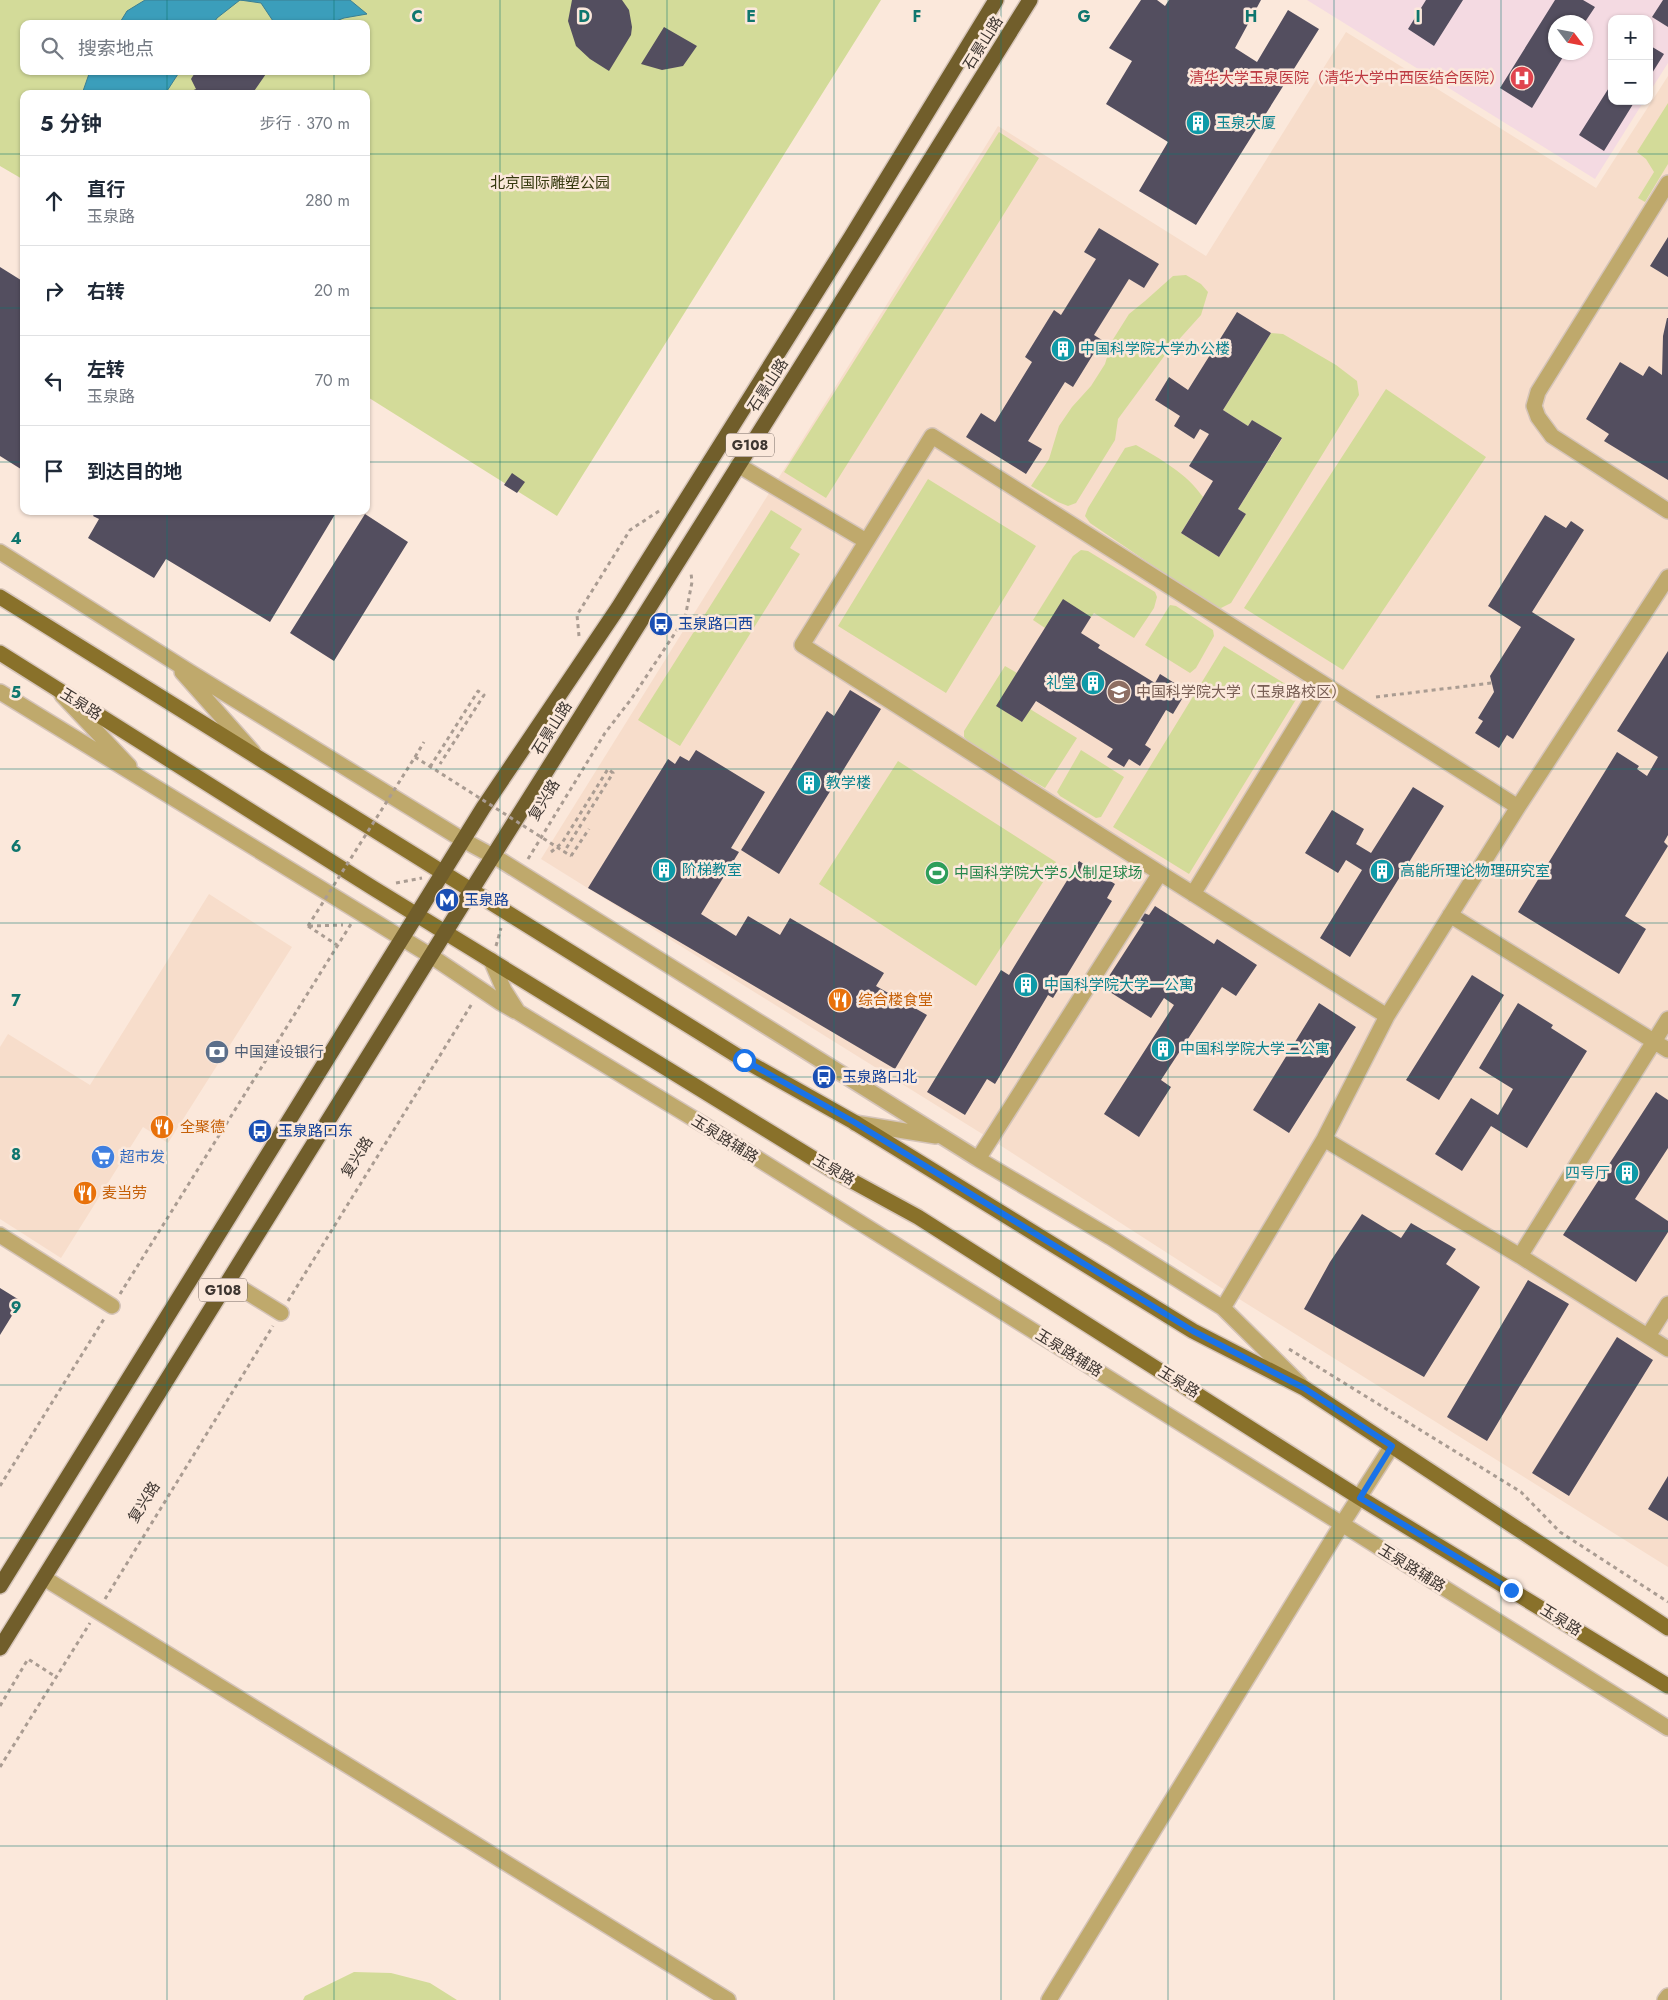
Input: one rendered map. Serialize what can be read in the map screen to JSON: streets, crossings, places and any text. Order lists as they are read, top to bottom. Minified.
{"streets":{"highway":["石景山路","G108"],"main road":["玉泉路"],"street":["玉泉路辅路"],"path":["复兴路"]},"crossings":[["石景山路","G108"],["石景山路","复兴路"],["G108","玉泉路"],["玉泉路","玉泉路辅路"]],"parks":["北京国际雕塑公园"],"places":{"hospital":["清华大学玉泉医院（清华大学中西医结合医院）"],"building":["玉泉大厦","中国科学院大学办公楼","礼堂","教学楼","阶梯教室","高能所理论物理研究室","中国科学院大学一公寓","中国科学院大学二公寓","四号厅"],"bus stop":["玉泉路口西","玉泉路口北","玉泉路口东"],"school or university":["中国科学院大学（玉泉路校区）"],"sports":["中国科学院大学5人制足球场"],"metro station":["玉泉路"],"restaurant":["综合楼食堂","全聚德","麦当劳"],"bank":["中国建设银行"],"supermarket":["超市发"]},"north":"bottom right","page":{"map_buttons":["+","−"],"search":"搜索地点","heading":["5 分钟","步行 · 370 m"],"list":[["直行","玉泉路","280 m"],["右转","20 m"],["左转","玉泉路","70 m"],"到达目的地"]},"grid":{"columns":["C","D","E","F","G","H","I"],"rows":["4","5","6","7","8","9"]}}
